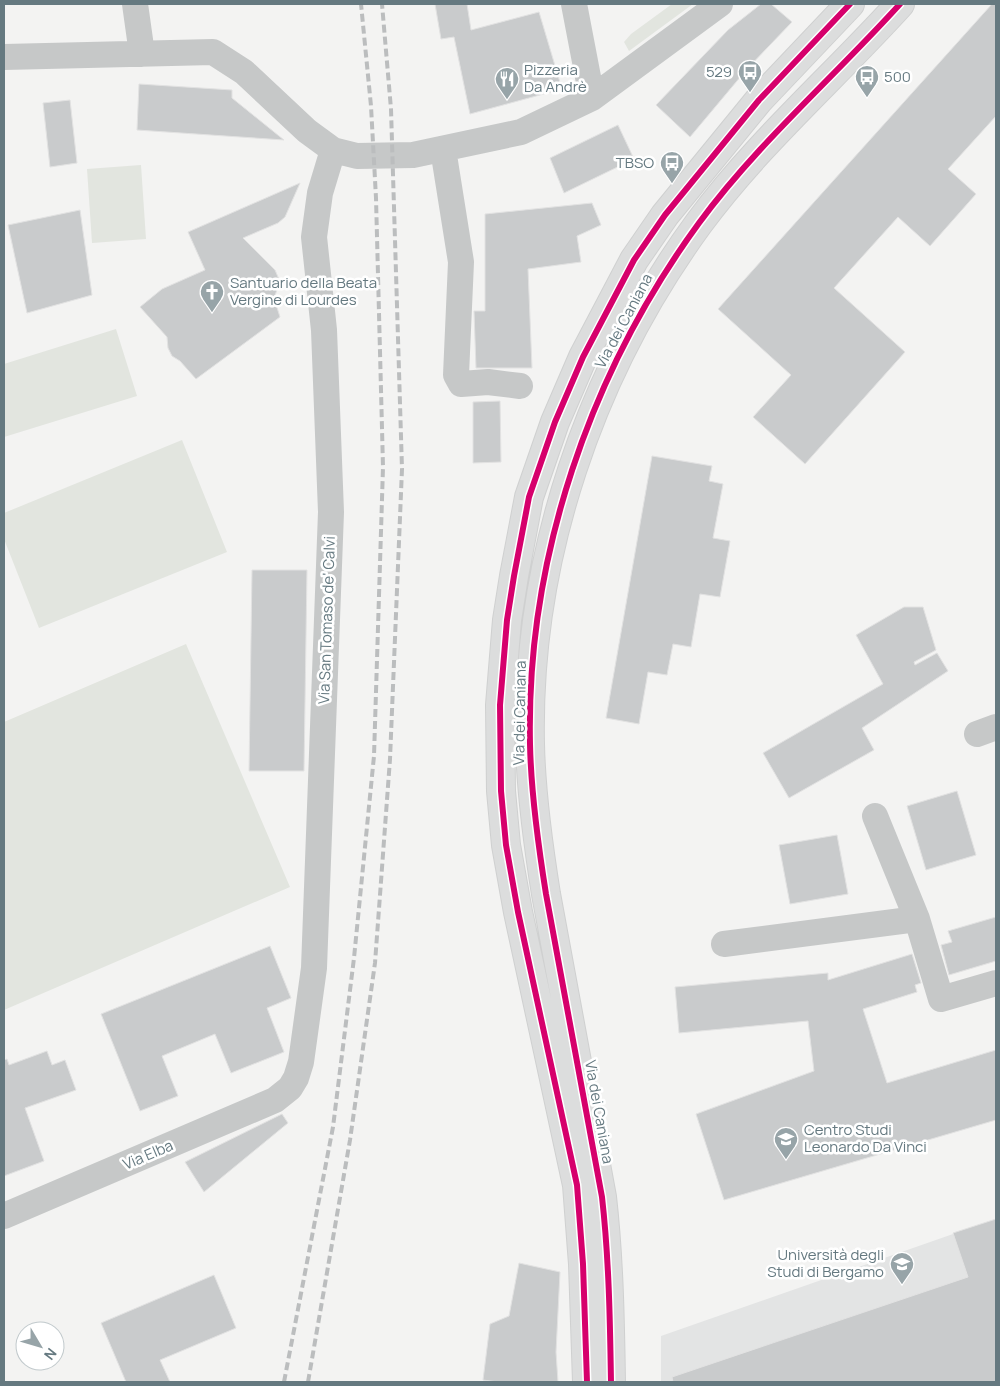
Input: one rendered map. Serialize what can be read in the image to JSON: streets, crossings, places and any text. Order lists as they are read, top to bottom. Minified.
{"streets":{"main road":["Via dei Caniana"],"street":["Via San Tomaso de' Calvi","Via Elba"]},"crossings":[["Via San Tomaso de' Calvi","Via Elba"]],"places":{"bus stop":["529","500","TBSO"],"restaurant":["Pizzeria Da Andrè"],"church":["Santuario della Beata Vergine di Lourdes"],"school or university":["Centro Studi Leonardo Da Vinci","Università degli Studi di Bergamo"]},"north":"bottom right"}
